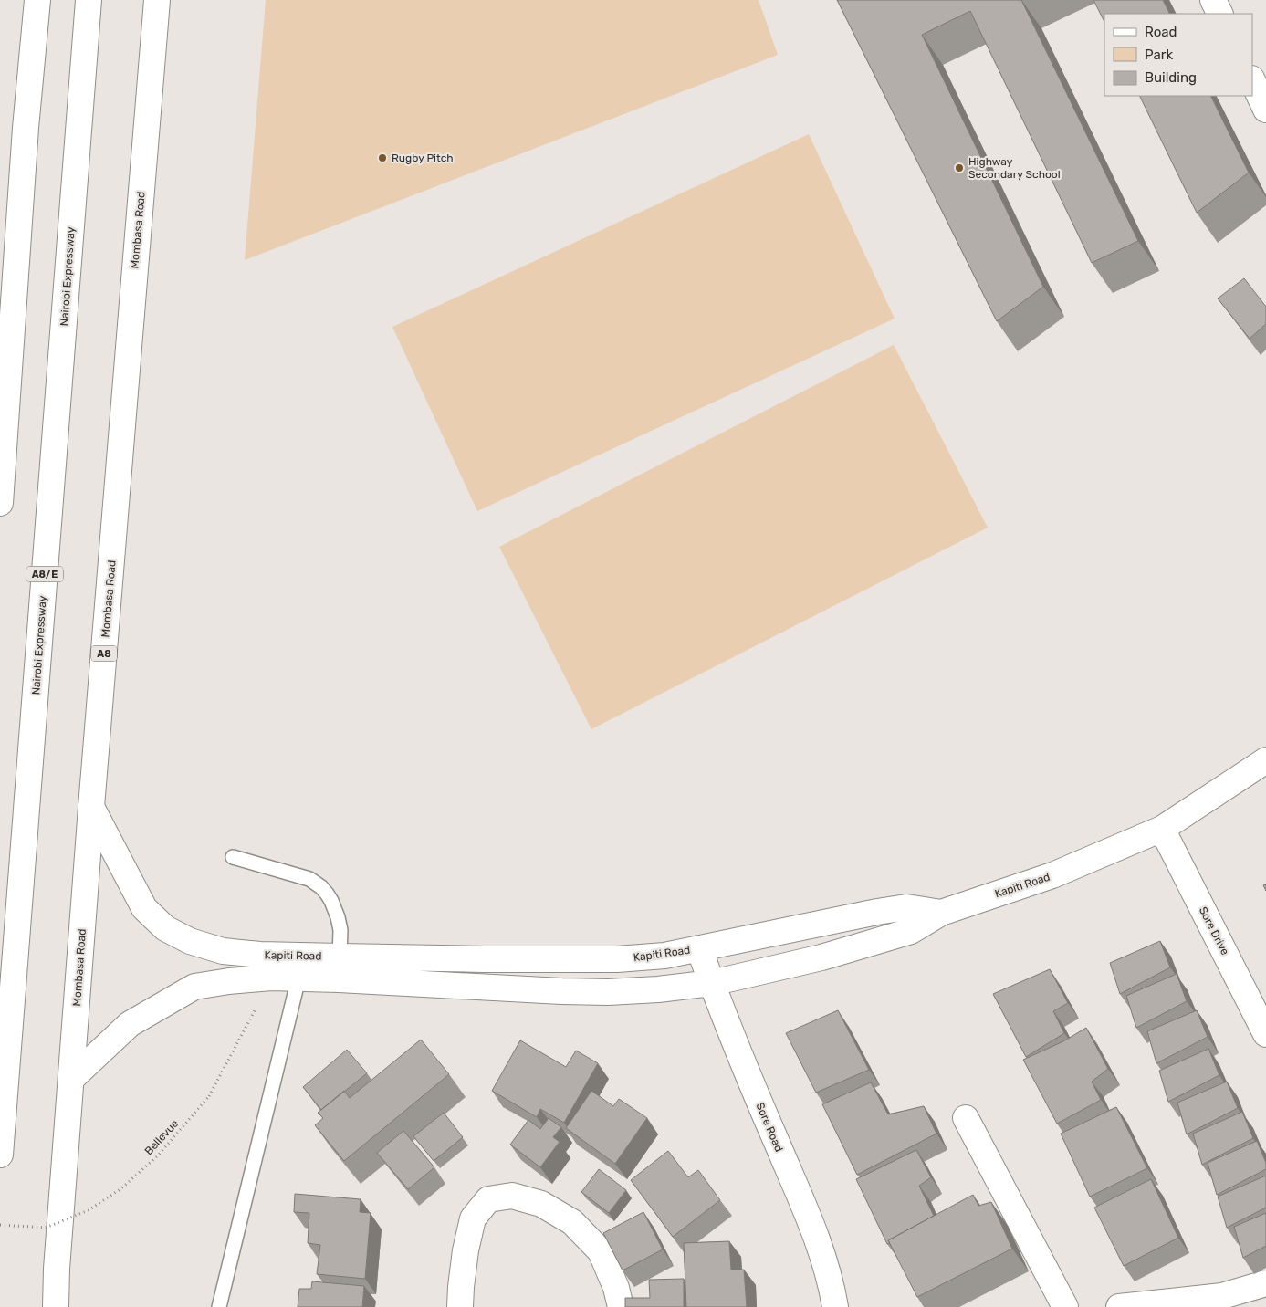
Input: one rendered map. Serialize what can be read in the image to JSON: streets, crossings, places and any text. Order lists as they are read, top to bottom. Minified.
{"streets":{"main road":["Mombasa Road","Nairobi Expressway","A8/E","A8","Kapiti Road","Sore Drive","Sore Road"],"path":["Bellevue"]},"crossings":[["Mombasa Road","Kapiti Road"],["Kapiti Road","Sore Drive"],["Kapiti Road","Sore Road"]],"places":["Rugby Pitch","Highway Secondary School"],"legend":["Road","Park","Building"]}
